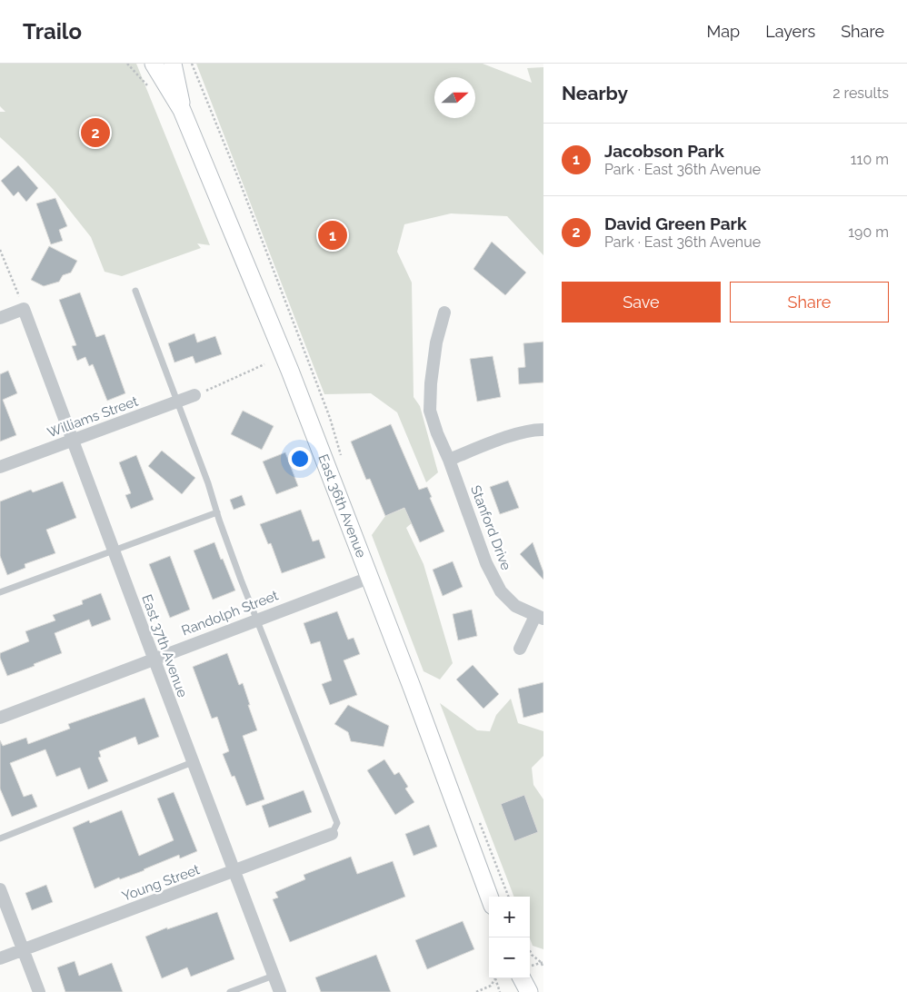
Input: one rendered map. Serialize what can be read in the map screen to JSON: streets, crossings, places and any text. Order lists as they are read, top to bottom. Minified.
{"streets":{"main road":["East 36th Avenue"],"street":["Williams Street","Stanford Drive","Randolph Street","East 37th Avenue","Young Street"]},"crossings":[["Williams Street","East 37th Avenue"],["East 36th Avenue","Randolph Street"],["Randolph Street","East 37th Avenue"],["East 37th Avenue","Young Street"]],"north":"right","page":{"header":"Trailo","nav":["Map","Layers","Share"],"heading":["Nearby","2 results"],"pins":["2","1"],"list":[{"mark":"1","name":"Jacobson Park","note":"Park · East 36th Avenue","value":"110 m"},{"mark":"2","name":"David Green Park","note":"Park · East 36th Avenue","value":"190 m"}],"buttons":["Save","Share"],"map_buttons":["+","−"]}}
